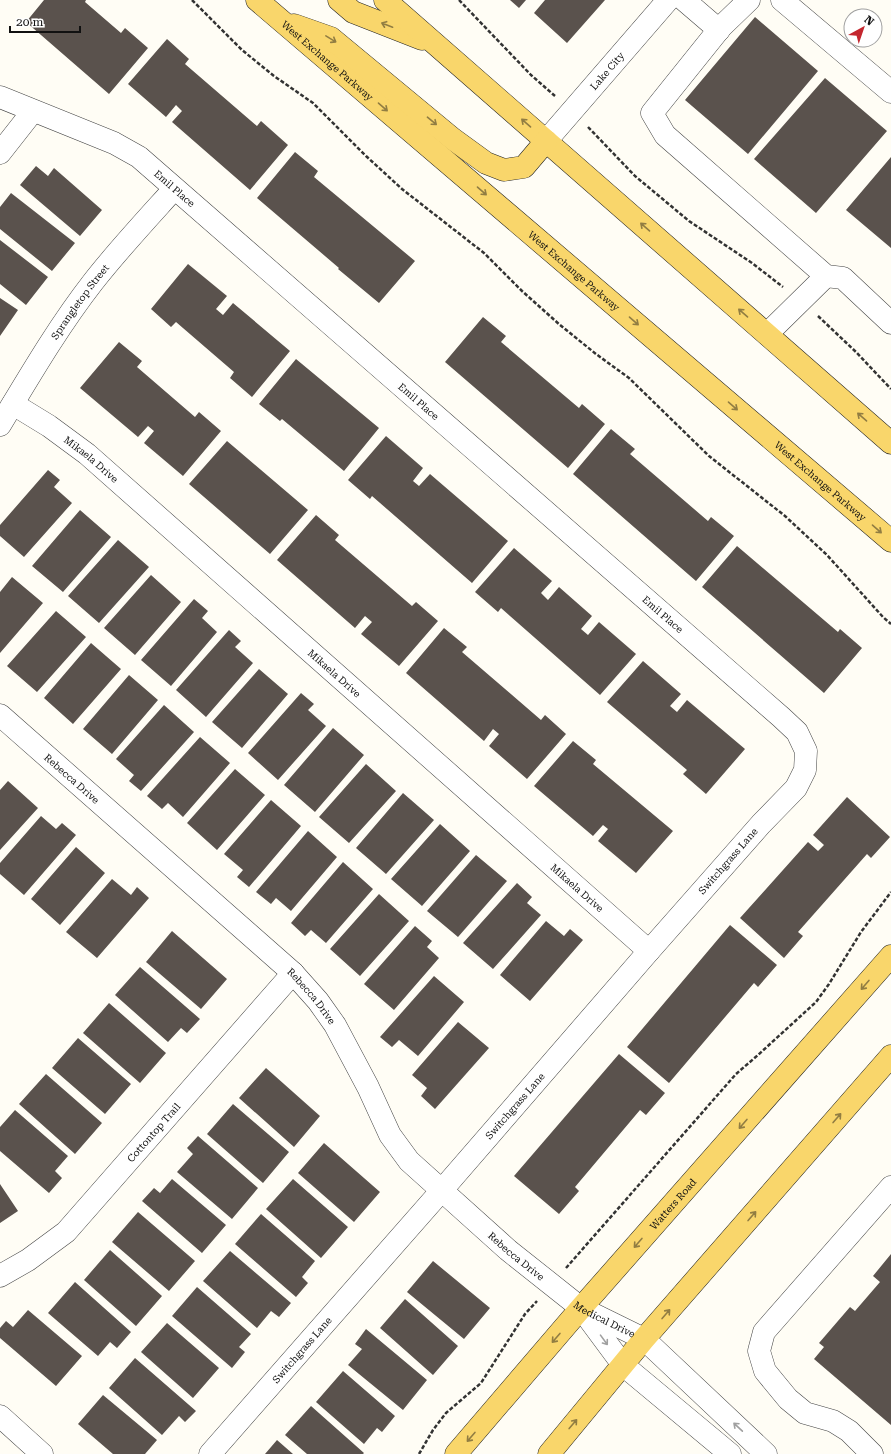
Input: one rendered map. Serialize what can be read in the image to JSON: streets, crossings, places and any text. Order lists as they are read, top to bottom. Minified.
{"streets":{"main road":["West Exchange Parkway","Watters Road"],"street":["Lake City","Emil Place","Sprangletop Street","Mikaela Drive","Rebecca Drive","Switchgrass Lane","Cottontop Trail","Medical Drive"]},"crossings":[["Emil Place","Sprangletop Street"],["Emil Place","Switchgrass Lane"],["Sprangletop Street","Mikaela Drive"],["Mikaela Drive","Switchgrass Lane"],["Rebecca Drive","Switchgrass Lane"],["Rebecca Drive","Cottontop Trail"],["Rebecca Drive","Watters Road"],["Rebecca Drive","Medical Drive"],["Watters Road","Medical Drive"]],"scale_bar":"20 m","north":"top right"}
